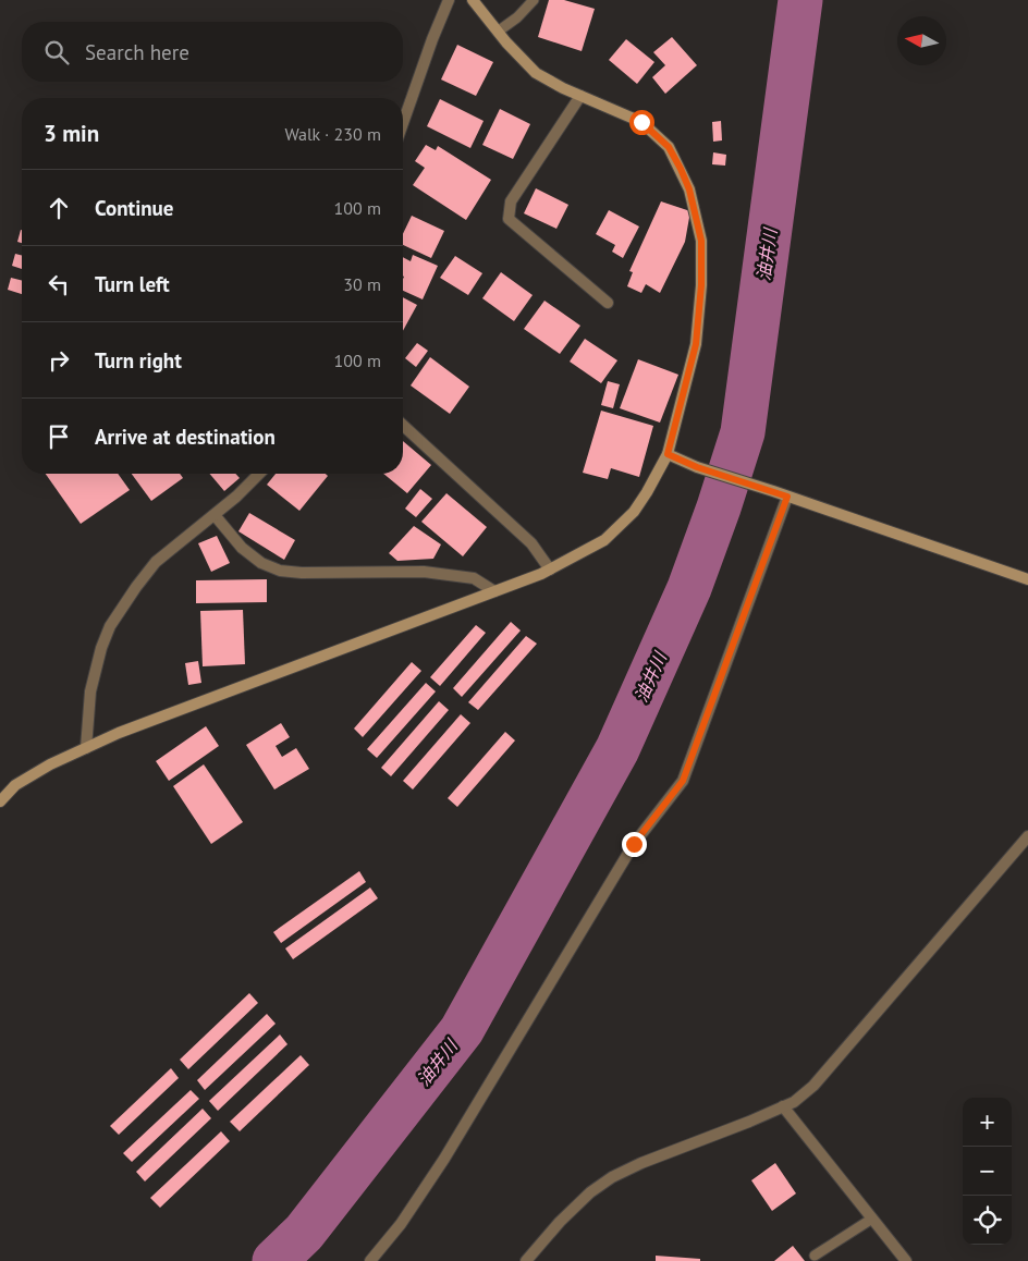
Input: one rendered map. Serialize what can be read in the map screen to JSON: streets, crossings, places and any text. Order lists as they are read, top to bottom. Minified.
{"water":["油井川"],"north":"left","page":{"search":"Search here","heading":["3 min","Walk · 230 m"],"list":[["Continue","100 m"],["Turn left","30 m"],["Turn right","100 m"],"Arrive at destination"],"map_buttons":["+","−"]}}
